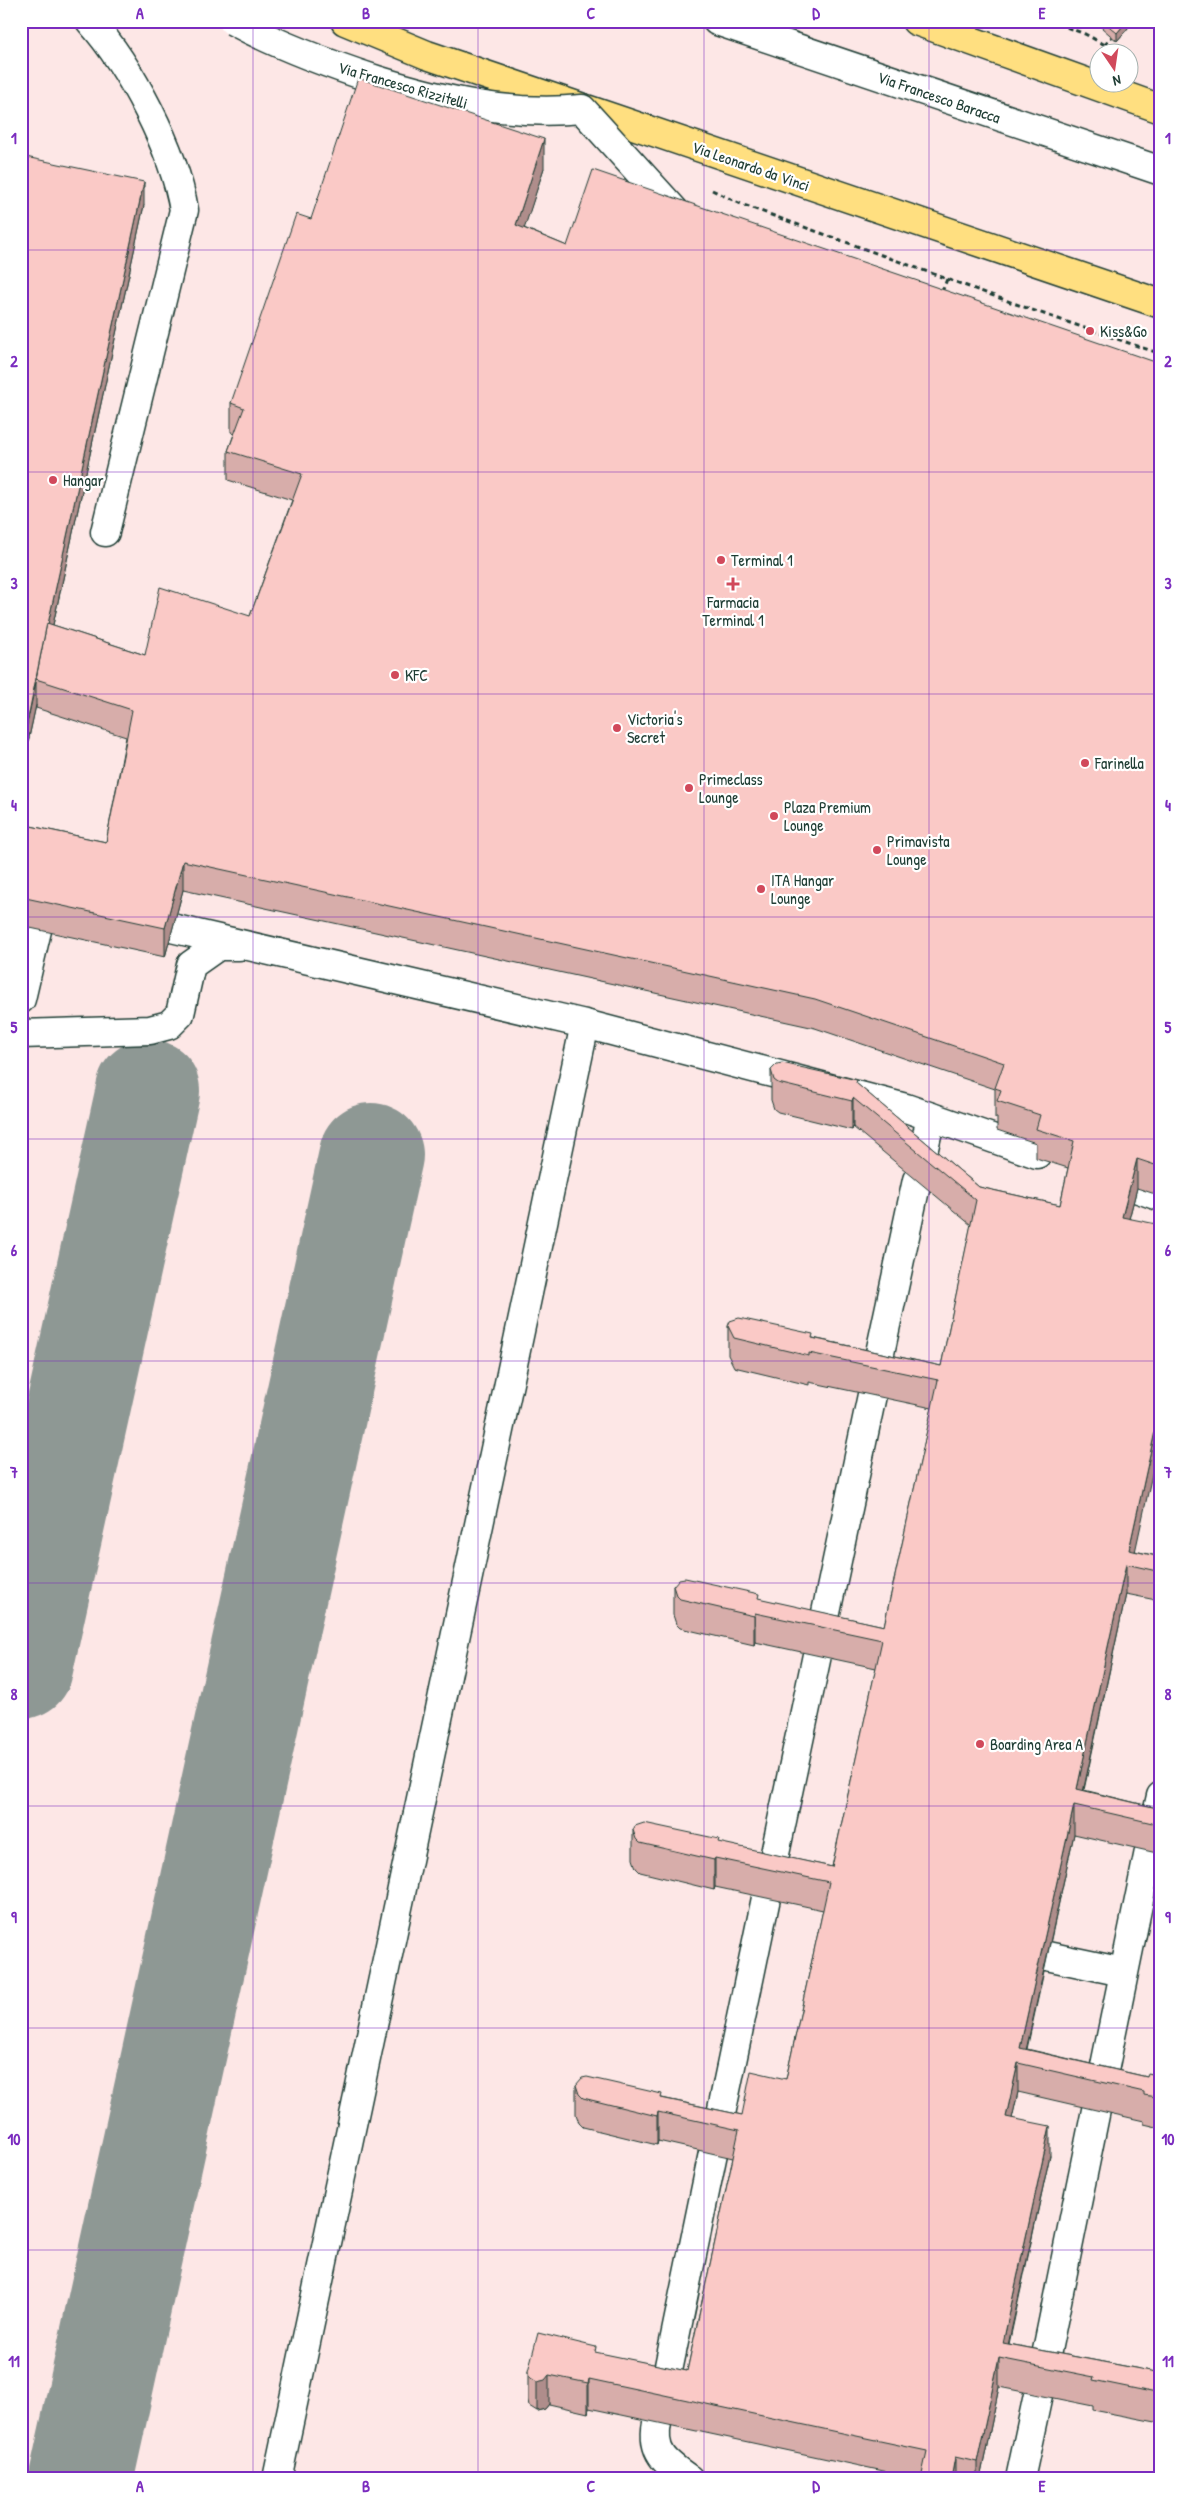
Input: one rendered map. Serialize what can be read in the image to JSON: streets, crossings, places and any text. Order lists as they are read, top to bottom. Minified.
{"streets":{"main road":["Via Leonardo da Vinci"],"street":["Via Francesco Rizzitelli","Via Francesco Baracca"]},"crossings":[["Via Francesco Rizzitelli","Via Leonardo da Vinci"]],"places":{"other":["Kiss&Go","Hangar","Terminal 1","KFC","Victoria's Secret","Farinella","Primeclass Lounge","Plaza Premium Lounge","Primavista Lounge","ITA Hangar Lounge","Boarding Area A"],"health":["Farmacia Terminal 1"]},"north":"bottom","grid":{"columns":["A","B","C","D","E"],"rows":["1","2","3","4","5","6","7","8","9","10","11"]}}
